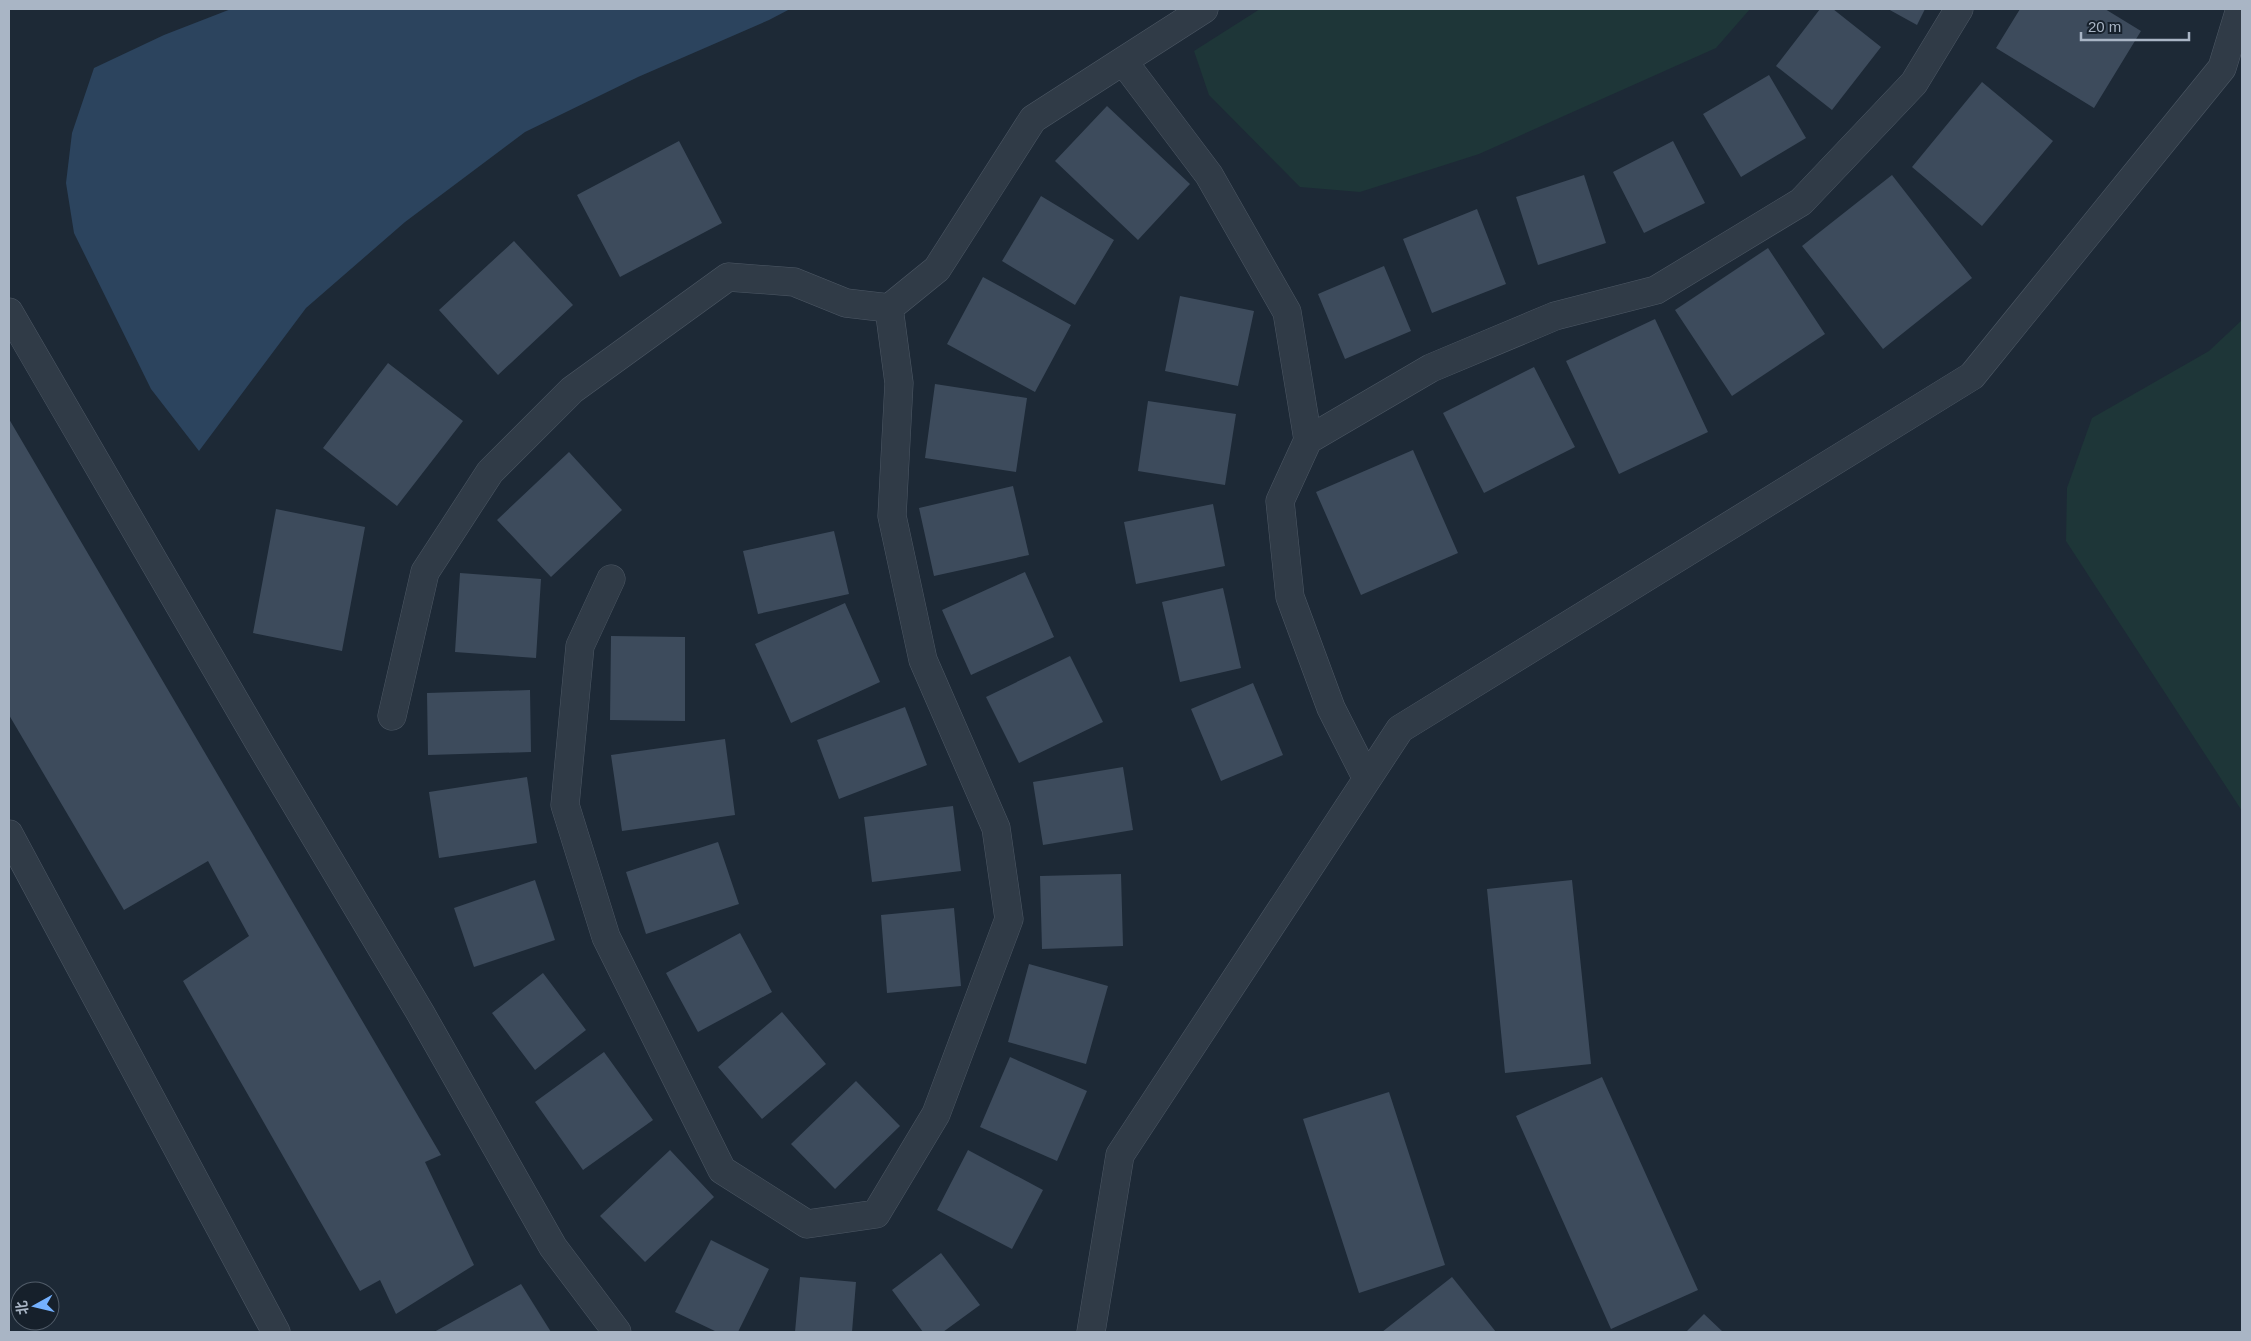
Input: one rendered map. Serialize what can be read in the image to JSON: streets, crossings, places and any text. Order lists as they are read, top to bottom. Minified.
{"scale_bar":"20 m","north":"left"}
